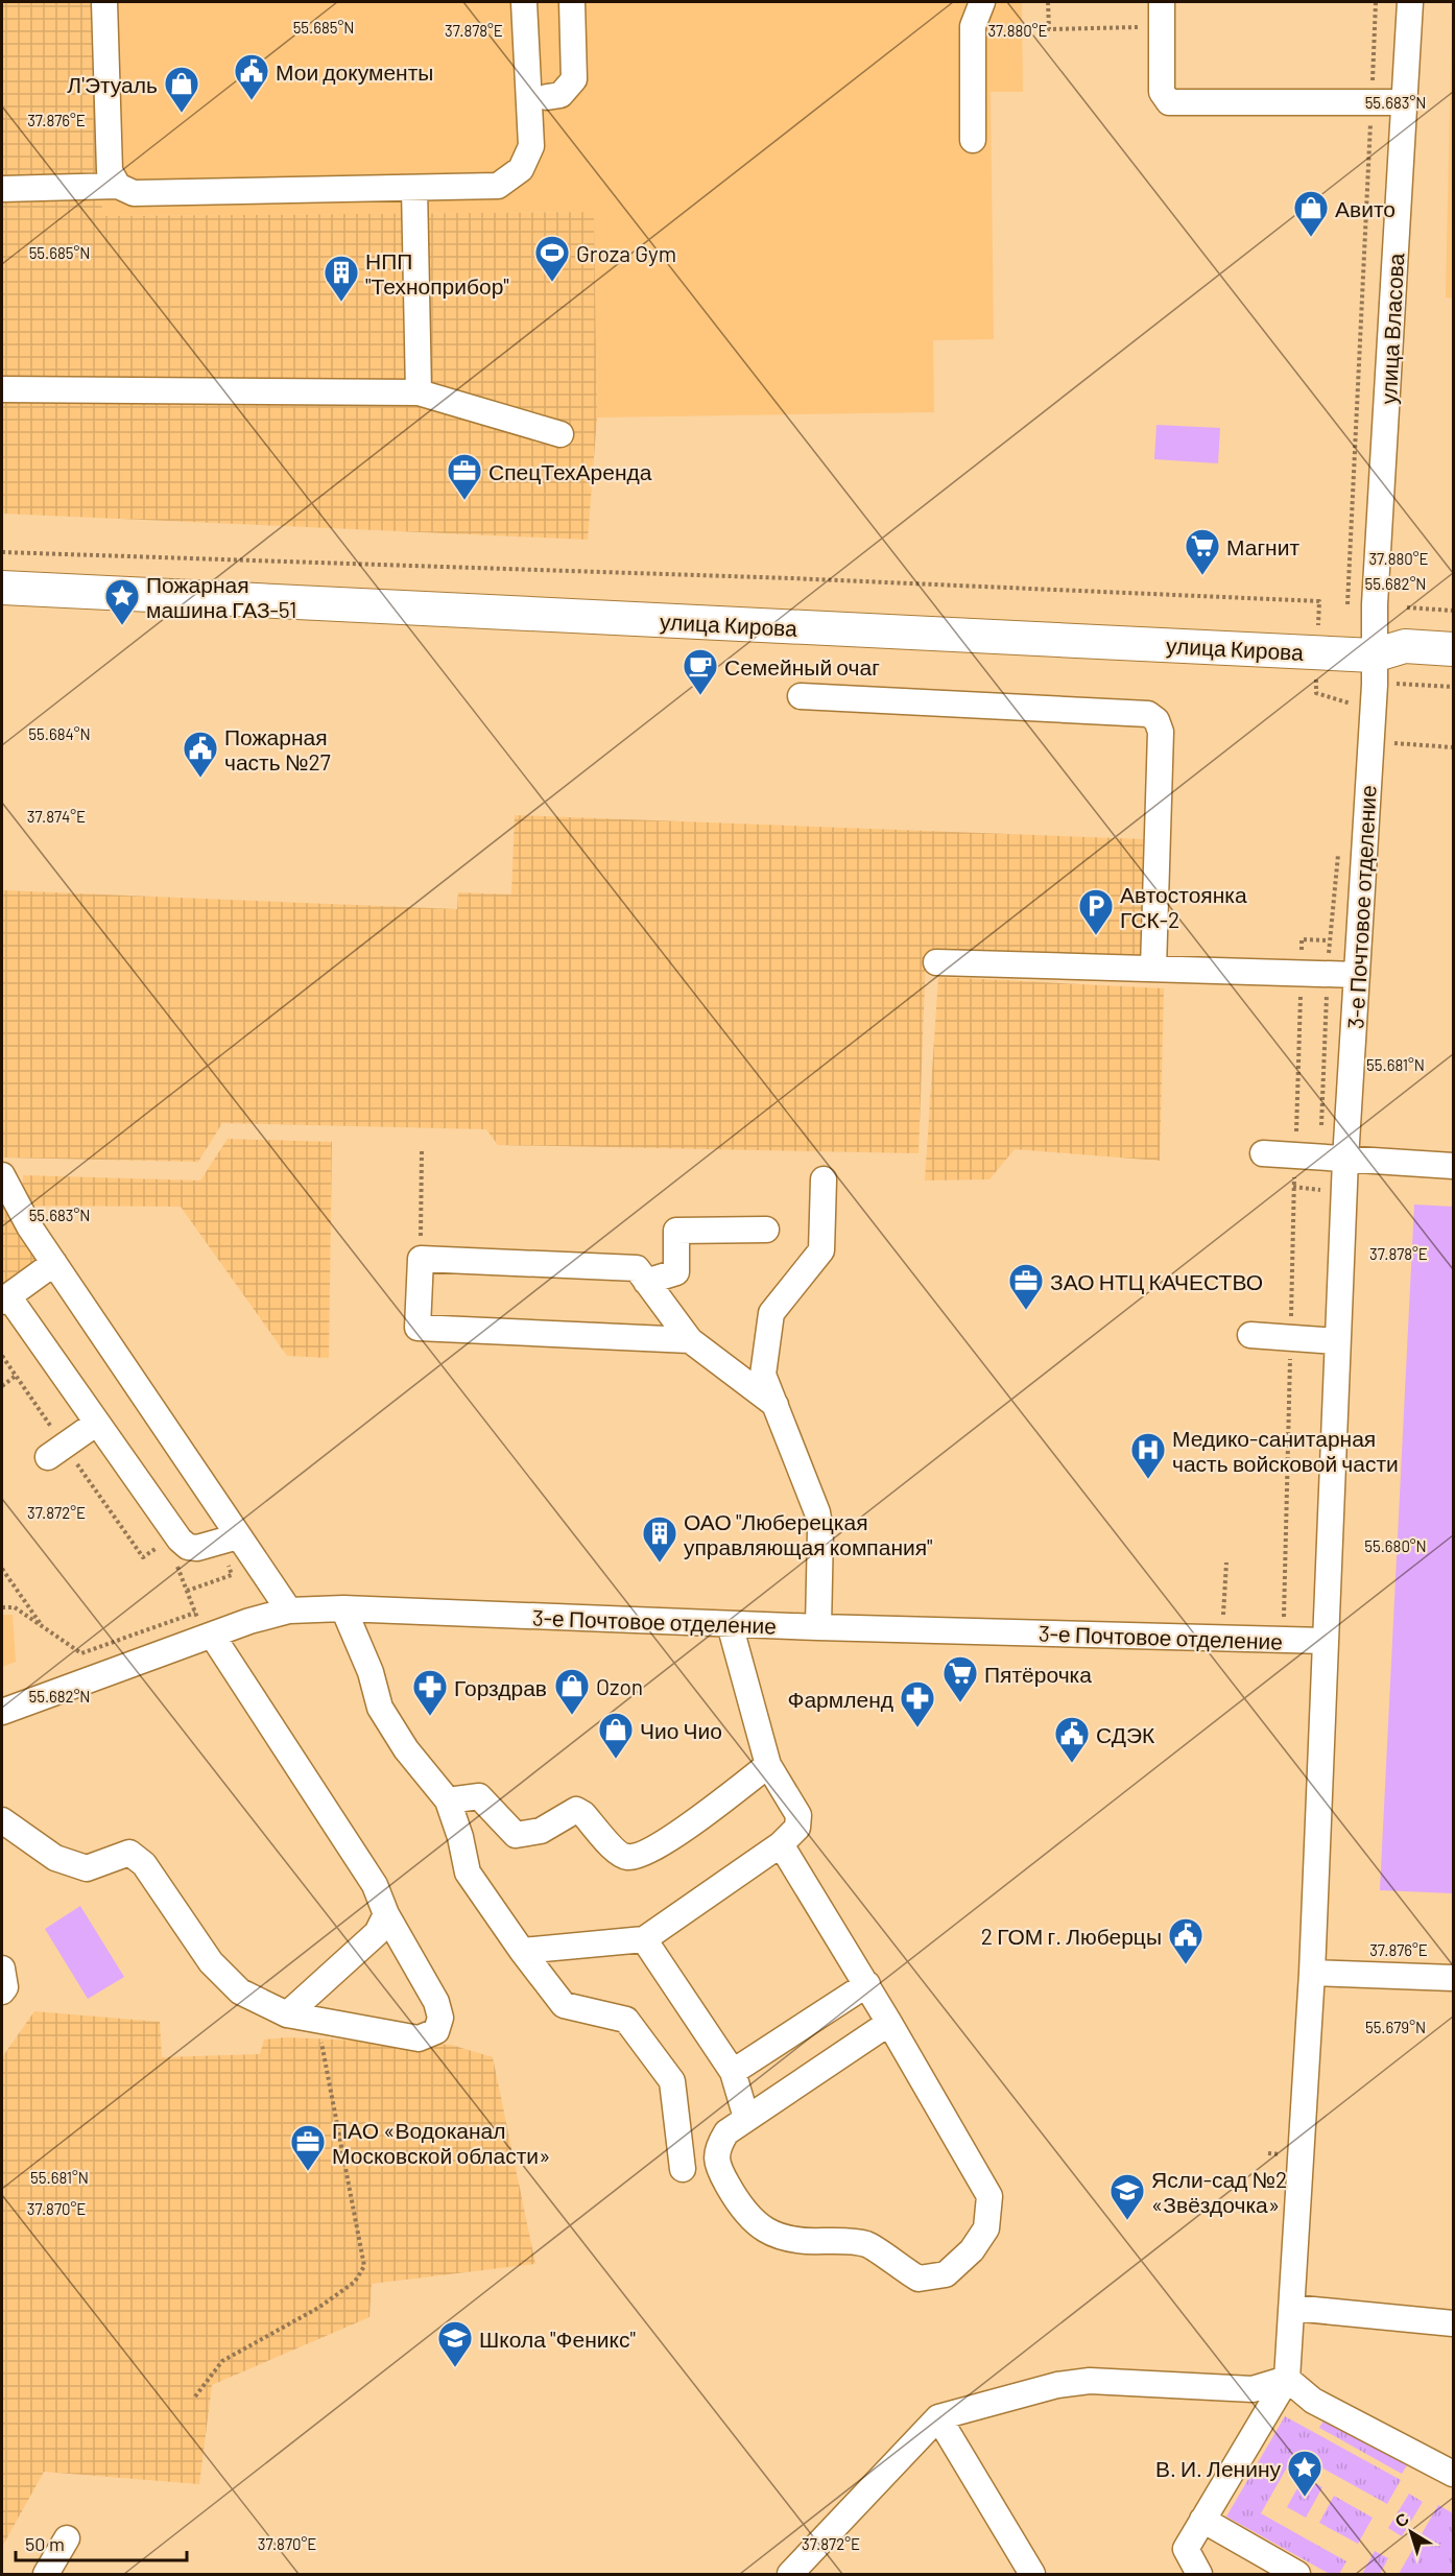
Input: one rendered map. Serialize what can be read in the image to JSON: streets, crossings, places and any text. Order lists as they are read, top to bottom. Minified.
{"streets":{"main road":["улица Кирова"],"street":["улица Власова","3-е Почтовое отделение"]},"crossings":[["улица Власова","улица Кирова"],["улица Власова","3-е Почтовое отделение"],["улица Кирова","3-е Почтовое отделение"]],"places":{"public building":["Мои документы","Пожарная часть №27","СДЭК","2 ГОМ г. Люберцы"],"shop":["Л'Этуаль","Авито","Ozon","Чио Чио"],"sports":["Groza Gym"],"building":["НПП \"Техноприбор\"","ОАО \"Люберецкая управляющая компания\""],"office":["СпецТехАренда","ЗАО НТЦ КАЧЕСТВО","ПАО «Водоканал Московской области»"],"supermarket":["Магнит","Пятёрочка"],"place":["Пожарная машина ГАЗ-51","В. И. Ленину"],"cafe":["Семейный очаг"],"parking":["Автостоянка ГСК-2"],"hospital":["Медико-санитарная часть войсковой части"],"pharmacy":["Горздрав","Фармленд"],"school or university":["Ясли-сад №2 «Звёздочка»","Школа \"Феникс\""]},"scale_bar":"50 m","north":"top left","coordinates":["55.685°N","37.878°E","37.880°E","55.683°N","37.876°E","55.682°N","55.684°N","37.874°E","55.681°N","37.872°E","55.680°N","55.679°N","37.870°E"]}
